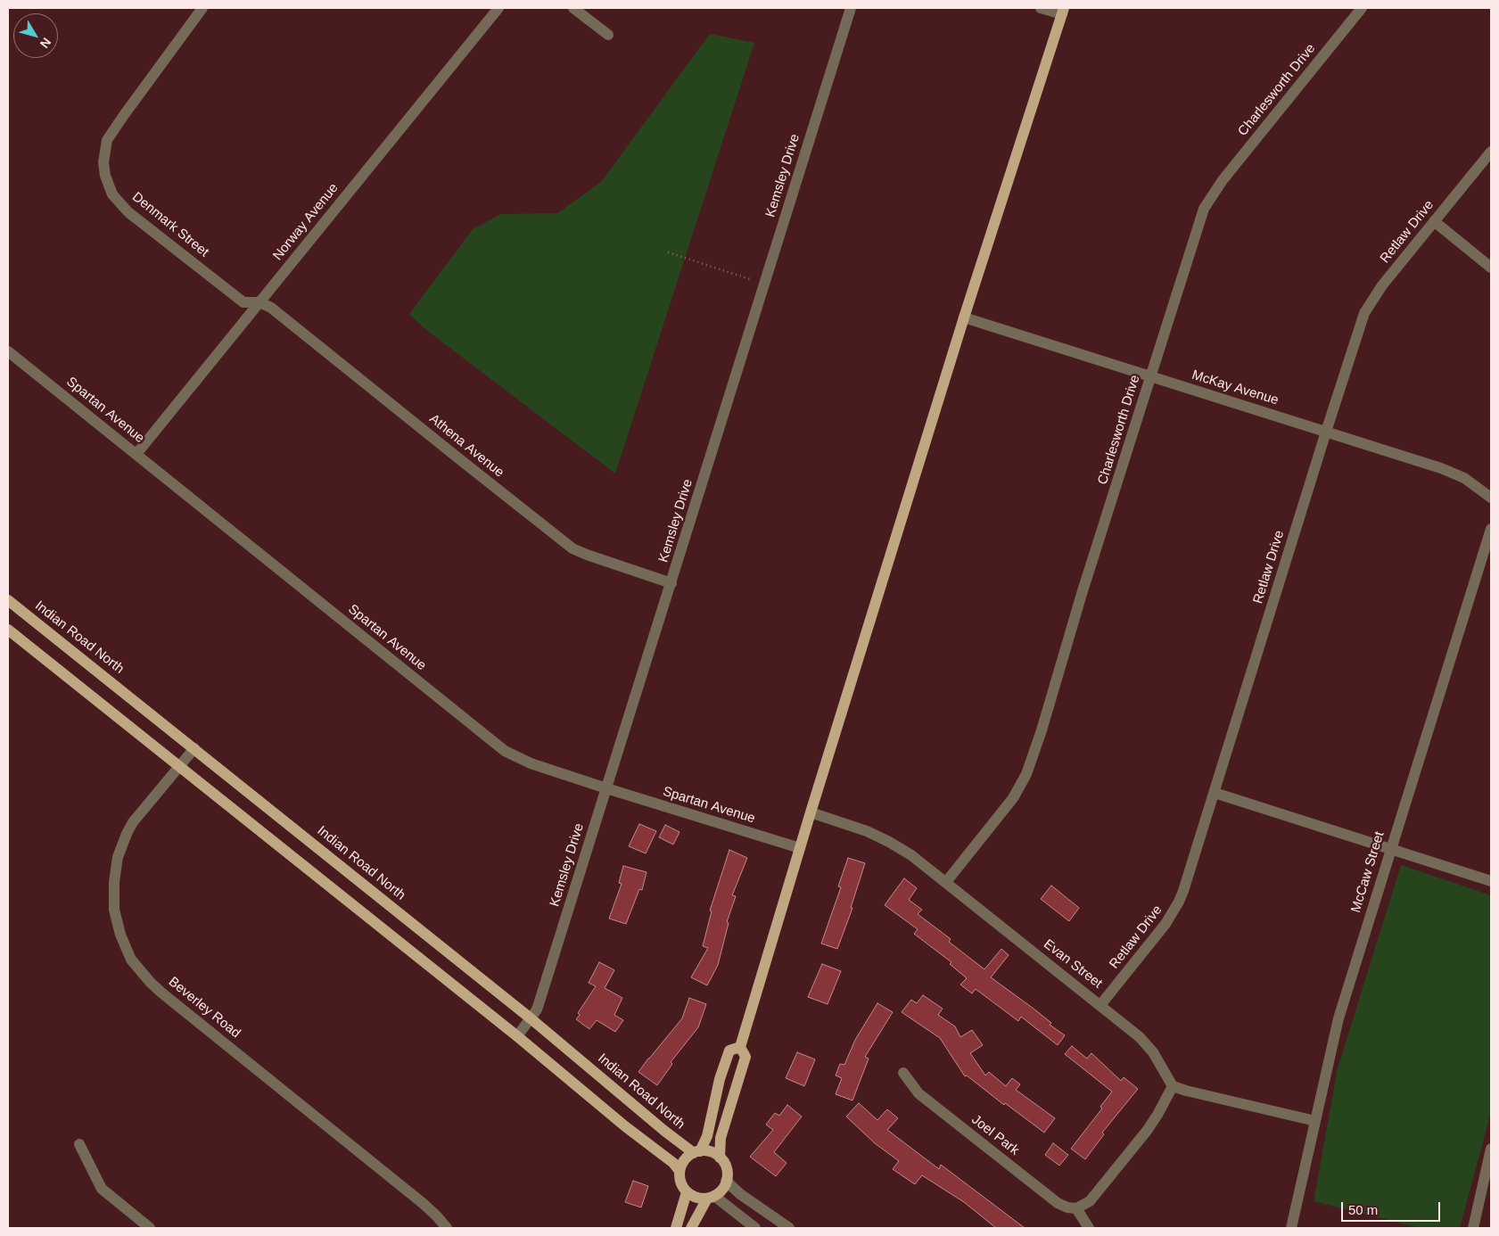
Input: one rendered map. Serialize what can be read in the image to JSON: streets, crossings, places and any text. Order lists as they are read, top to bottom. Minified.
{"streets":{"main road":["Indian Road North"],"street":["Charlesworth Drive","Kemsley Drive","Norway Avenue","Denmark Street","Retlaw Drive","McKay Avenue","Spartan Avenue","Athena Avenue","McCaw Street","Evan Street","Beverley Road","Joel Park"]},"crossings":[["Charlesworth Drive","McKay Avenue"],["Charlesworth Drive","Evan Street"],["Kemsley Drive","Spartan Avenue"],["Kemsley Drive","Athena Avenue"],["Kemsley Drive","Indian Road North"],["Norway Avenue","Denmark Street"],["Norway Avenue","Spartan Avenue"],["Norway Avenue","Athena Avenue"],["Denmark Street","Athena Avenue"],["Retlaw Drive","McKay Avenue"],["Retlaw Drive","Evan Street"],["Indian Road North","Beverley Road"]],"scale_bar":"50 m","north":"bottom right"}
